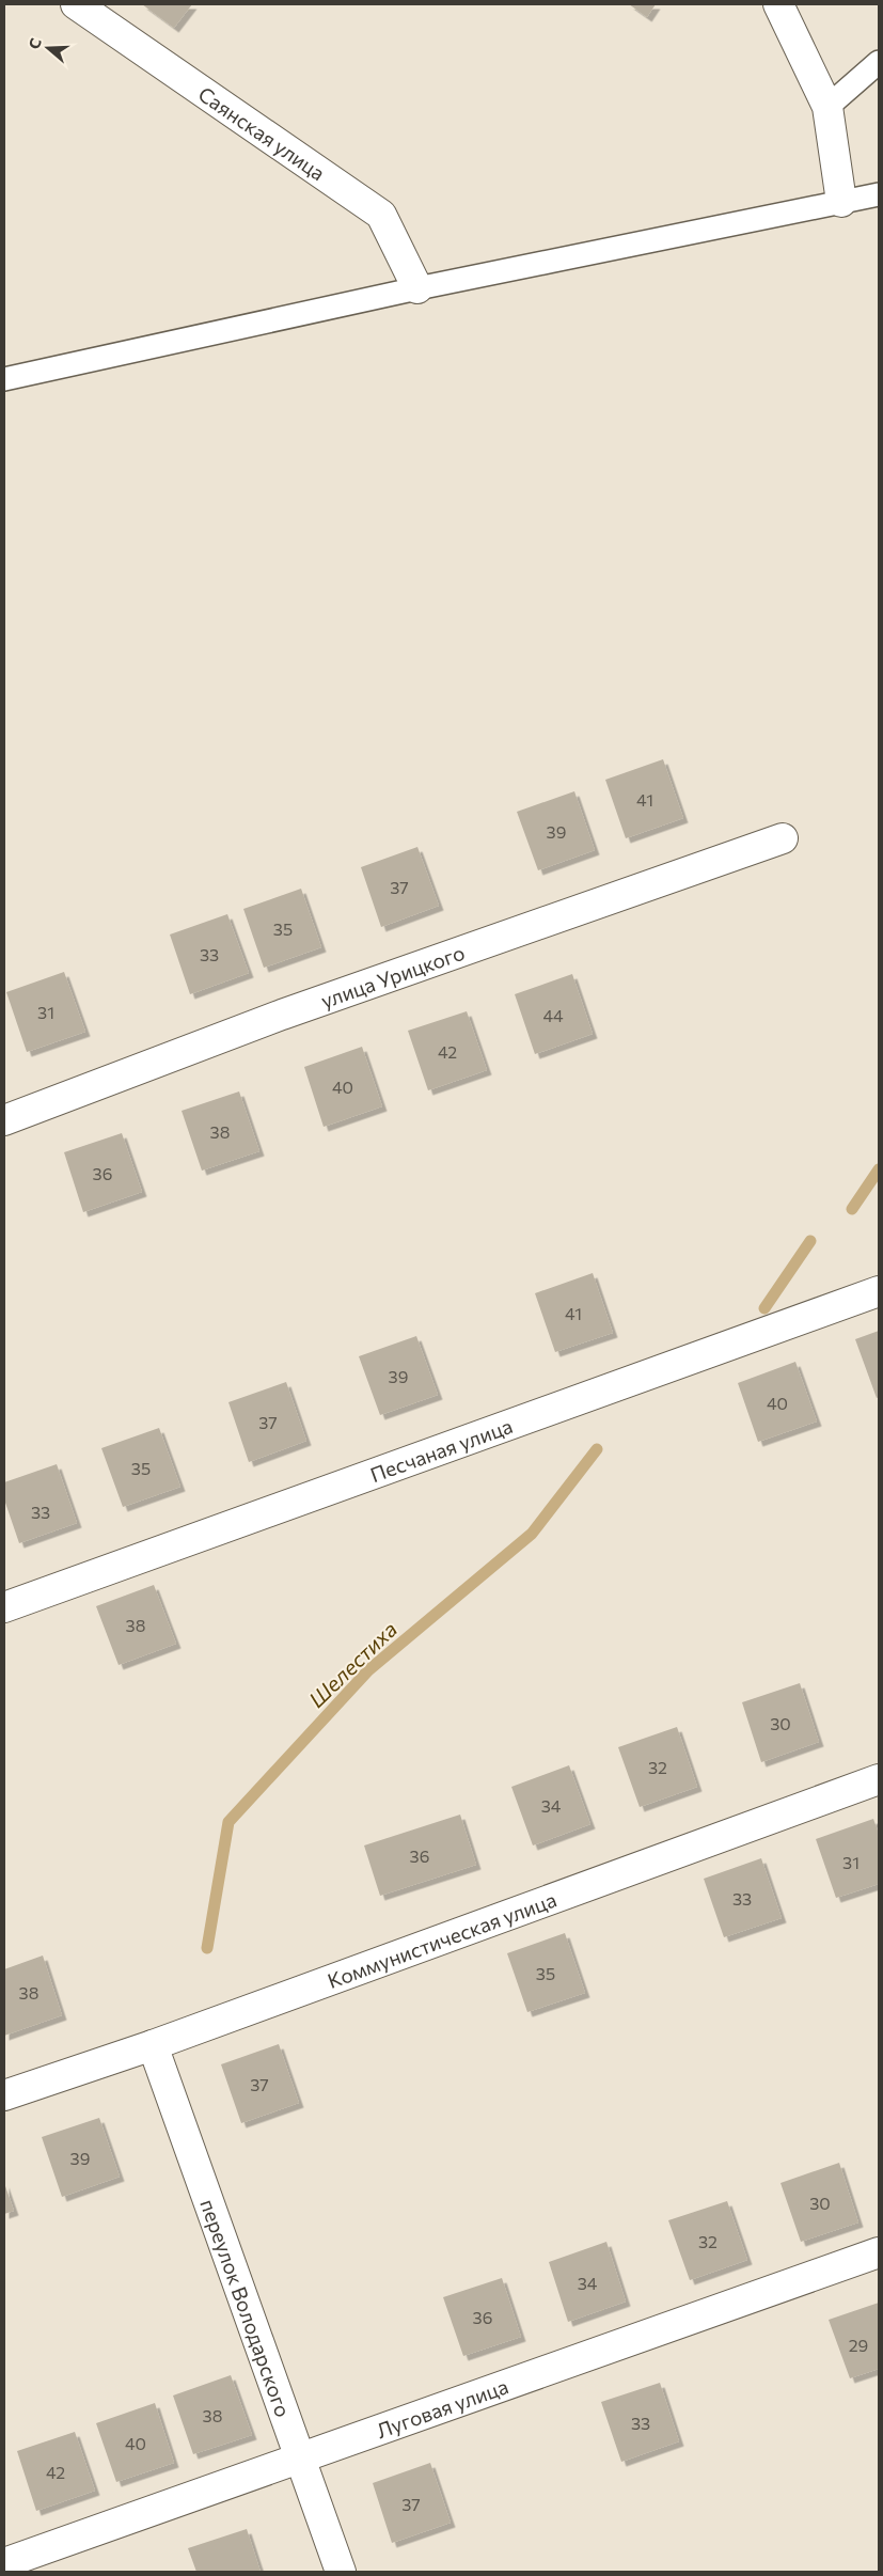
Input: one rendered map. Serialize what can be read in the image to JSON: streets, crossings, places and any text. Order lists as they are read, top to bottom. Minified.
{"streets":{"street":["Саянская улица","улица Урицкого","Песчаная улица","Коммунистическая улица","переулок Володарского","Луговая улица"]},"crossings":[["Коммунистическая улица","переулок Володарского"],["переулок Володарского","Луговая улица"]],"water":["Шелестиха"],"house_numbers":["41","39","37","35","33","31","44","42","40","38","36","41","39","40","37","35","33","38","30","32","34","36","31","33","35","38","37","39","30","32","34","36","29","38","33","40","42","37"],"north":"left"}
